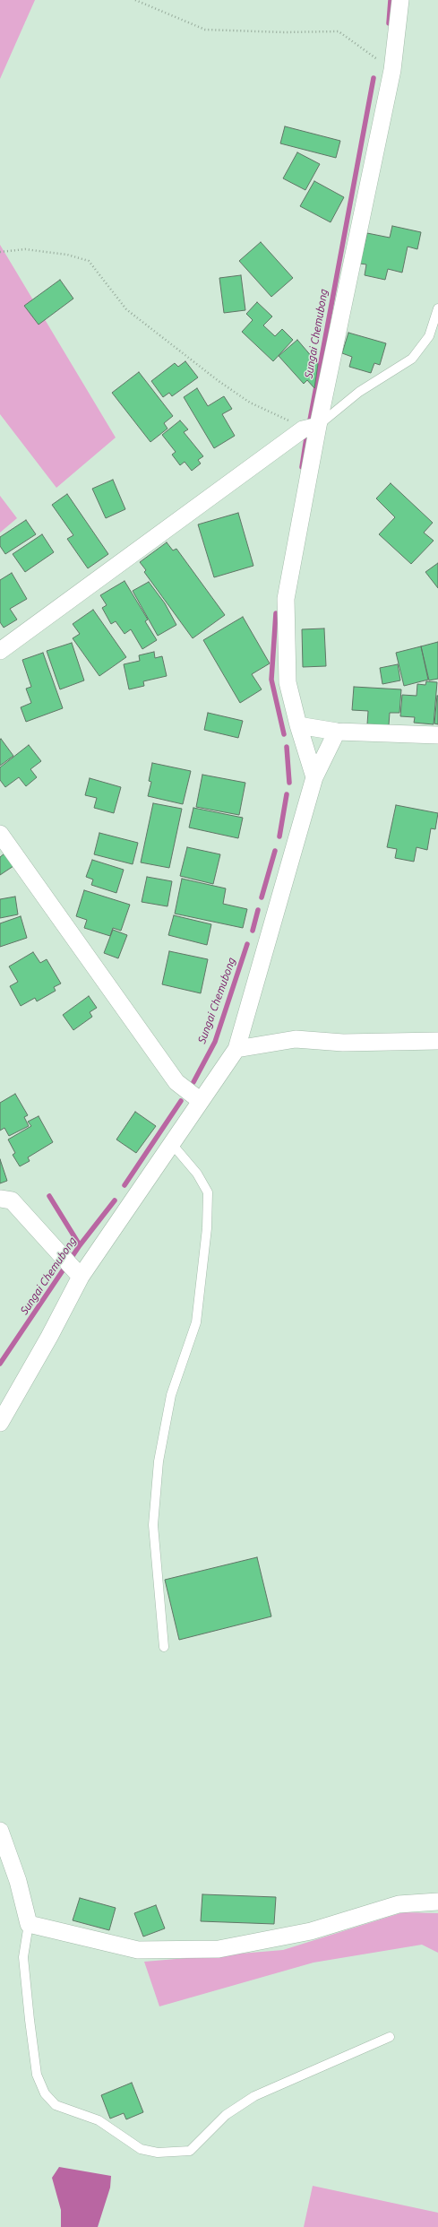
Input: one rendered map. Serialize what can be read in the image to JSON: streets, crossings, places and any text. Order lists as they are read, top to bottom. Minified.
{"water":["Sungai Chemubong"]}
